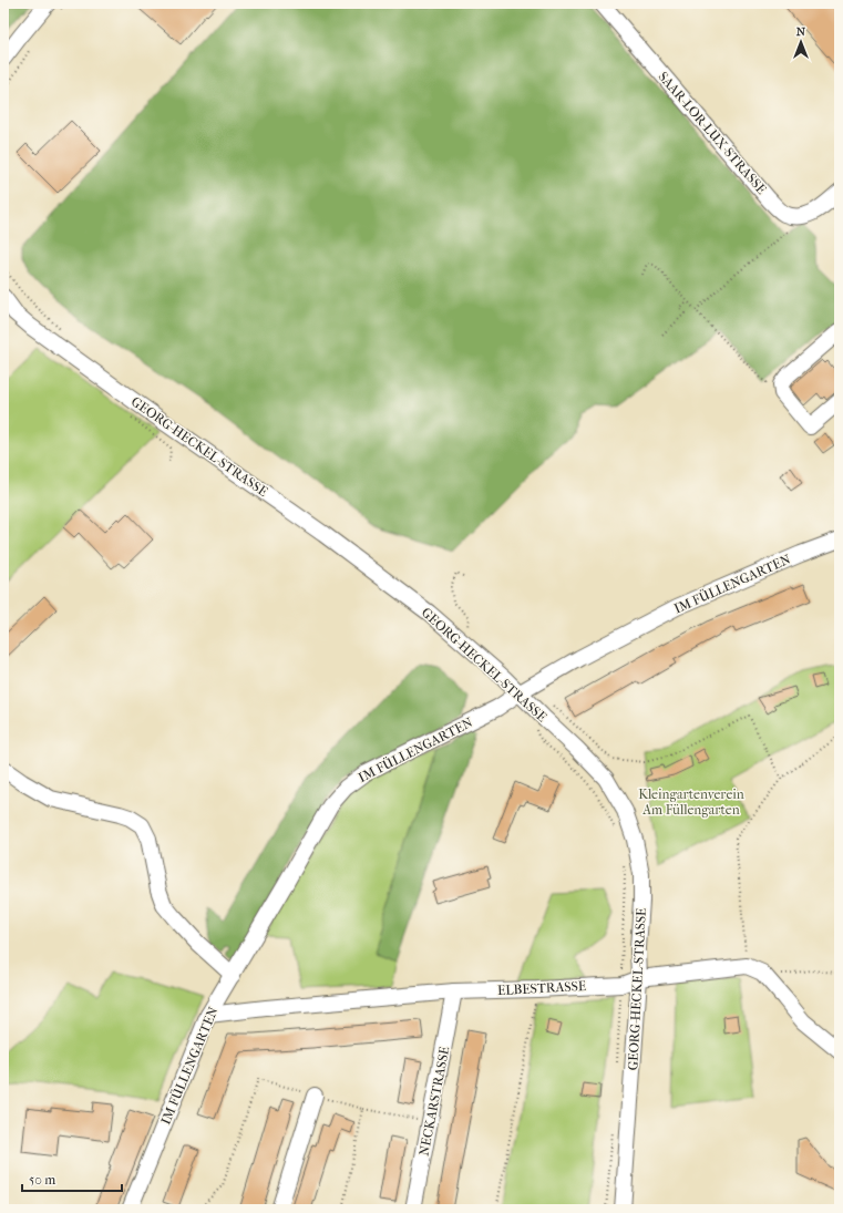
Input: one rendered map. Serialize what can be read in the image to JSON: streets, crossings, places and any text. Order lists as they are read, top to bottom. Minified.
{"streets":{"street":["SAAR-LOR-LUX-STRASSE","GEORG-HECKEL-STRASSE","IM FÜLLENGARTEN","ELBESTRASSE","NECKARSTRASSE"]},"crossings":[["GEORG-HECKEL-STRASSE","IM FÜLLENGARTEN"],["GEORG-HECKEL-STRASSE","ELBESTRASSE"],["IM FÜLLENGARTEN","ELBESTRASSE"],["ELBESTRASSE","NECKARSTRASSE"]],"parks":["Kleingartenverein Am Füllengarten"],"scale_bar":"50 m","north":"top"}
